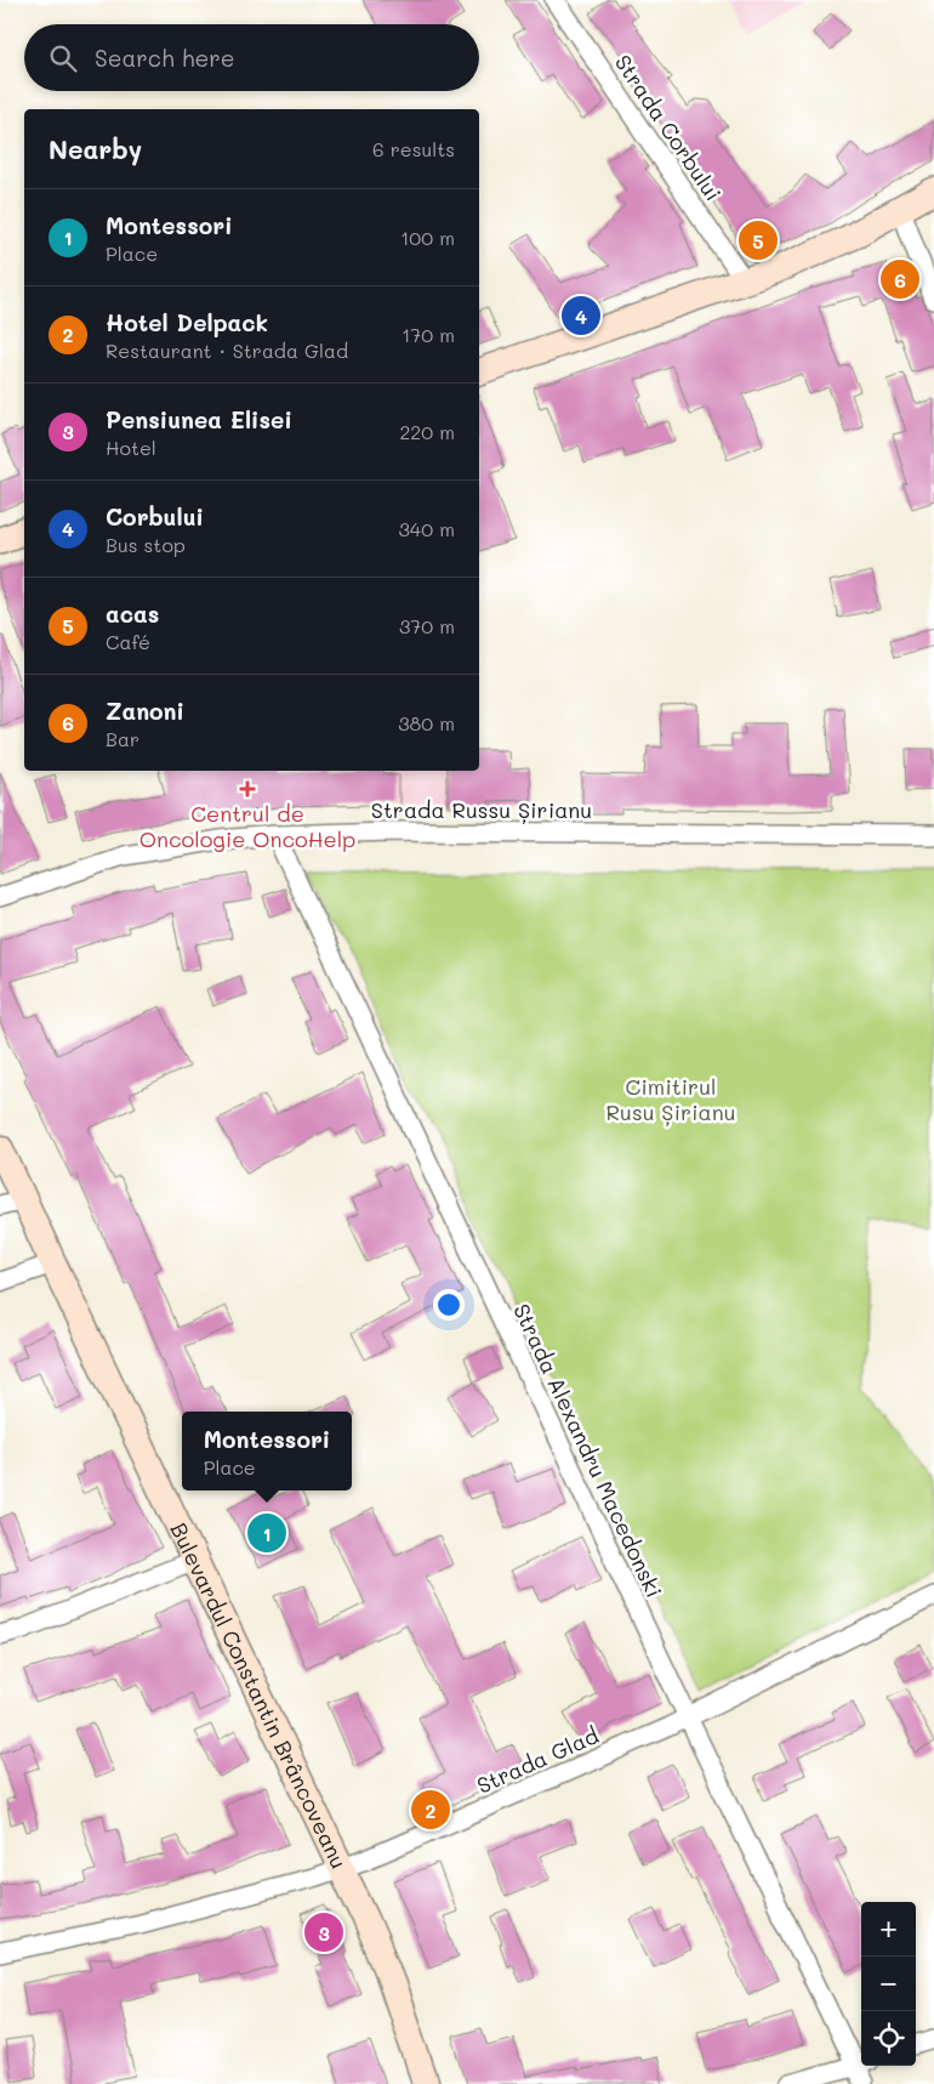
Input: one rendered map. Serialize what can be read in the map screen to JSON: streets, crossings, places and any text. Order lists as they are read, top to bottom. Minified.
{"streets":{"main road":["Bulevardul Constantin Brâncoveanu"],"street":["Strada Corbului","Strada Russu Șirianu","Strada Alexandru Macedonski","Strada Glad"]},"crossings":[["Strada Russu Șirianu","Strada Alexandru Macedonski"],["Strada Alexandru Macedonski","Strada Glad"],["Bulevardul Constantin Brâncoveanu","Strada Glad"]],"parks":["Cimitirul Rusu Șirianu"],"places":{"health":["Centrul de Oncologie OncoHelp"]},"page":{"search":"Search here","heading":["Nearby","6 results"],"list":[{"mark":"1","name":"Montessori","note":"Place","value":"100 m"},{"mark":"2","name":"Hotel Delpack","note":"Restaurant · Strada Glad","value":"170 m"},{"mark":"3","name":"Pensiunea Elisei","note":"Hotel","value":"220 m"},{"mark":"4","name":"Corbului","note":"Bus stop","value":"340 m"},{"mark":"5","name":"acas","note":"Café","value":"370 m"},{"mark":"6","name":"Zanoni","note":"Bar","value":"380 m"}],"pins":["5","6","4","1","2","3"],"popup":["Montessori","Place"],"map_buttons":["+","−"]}}
